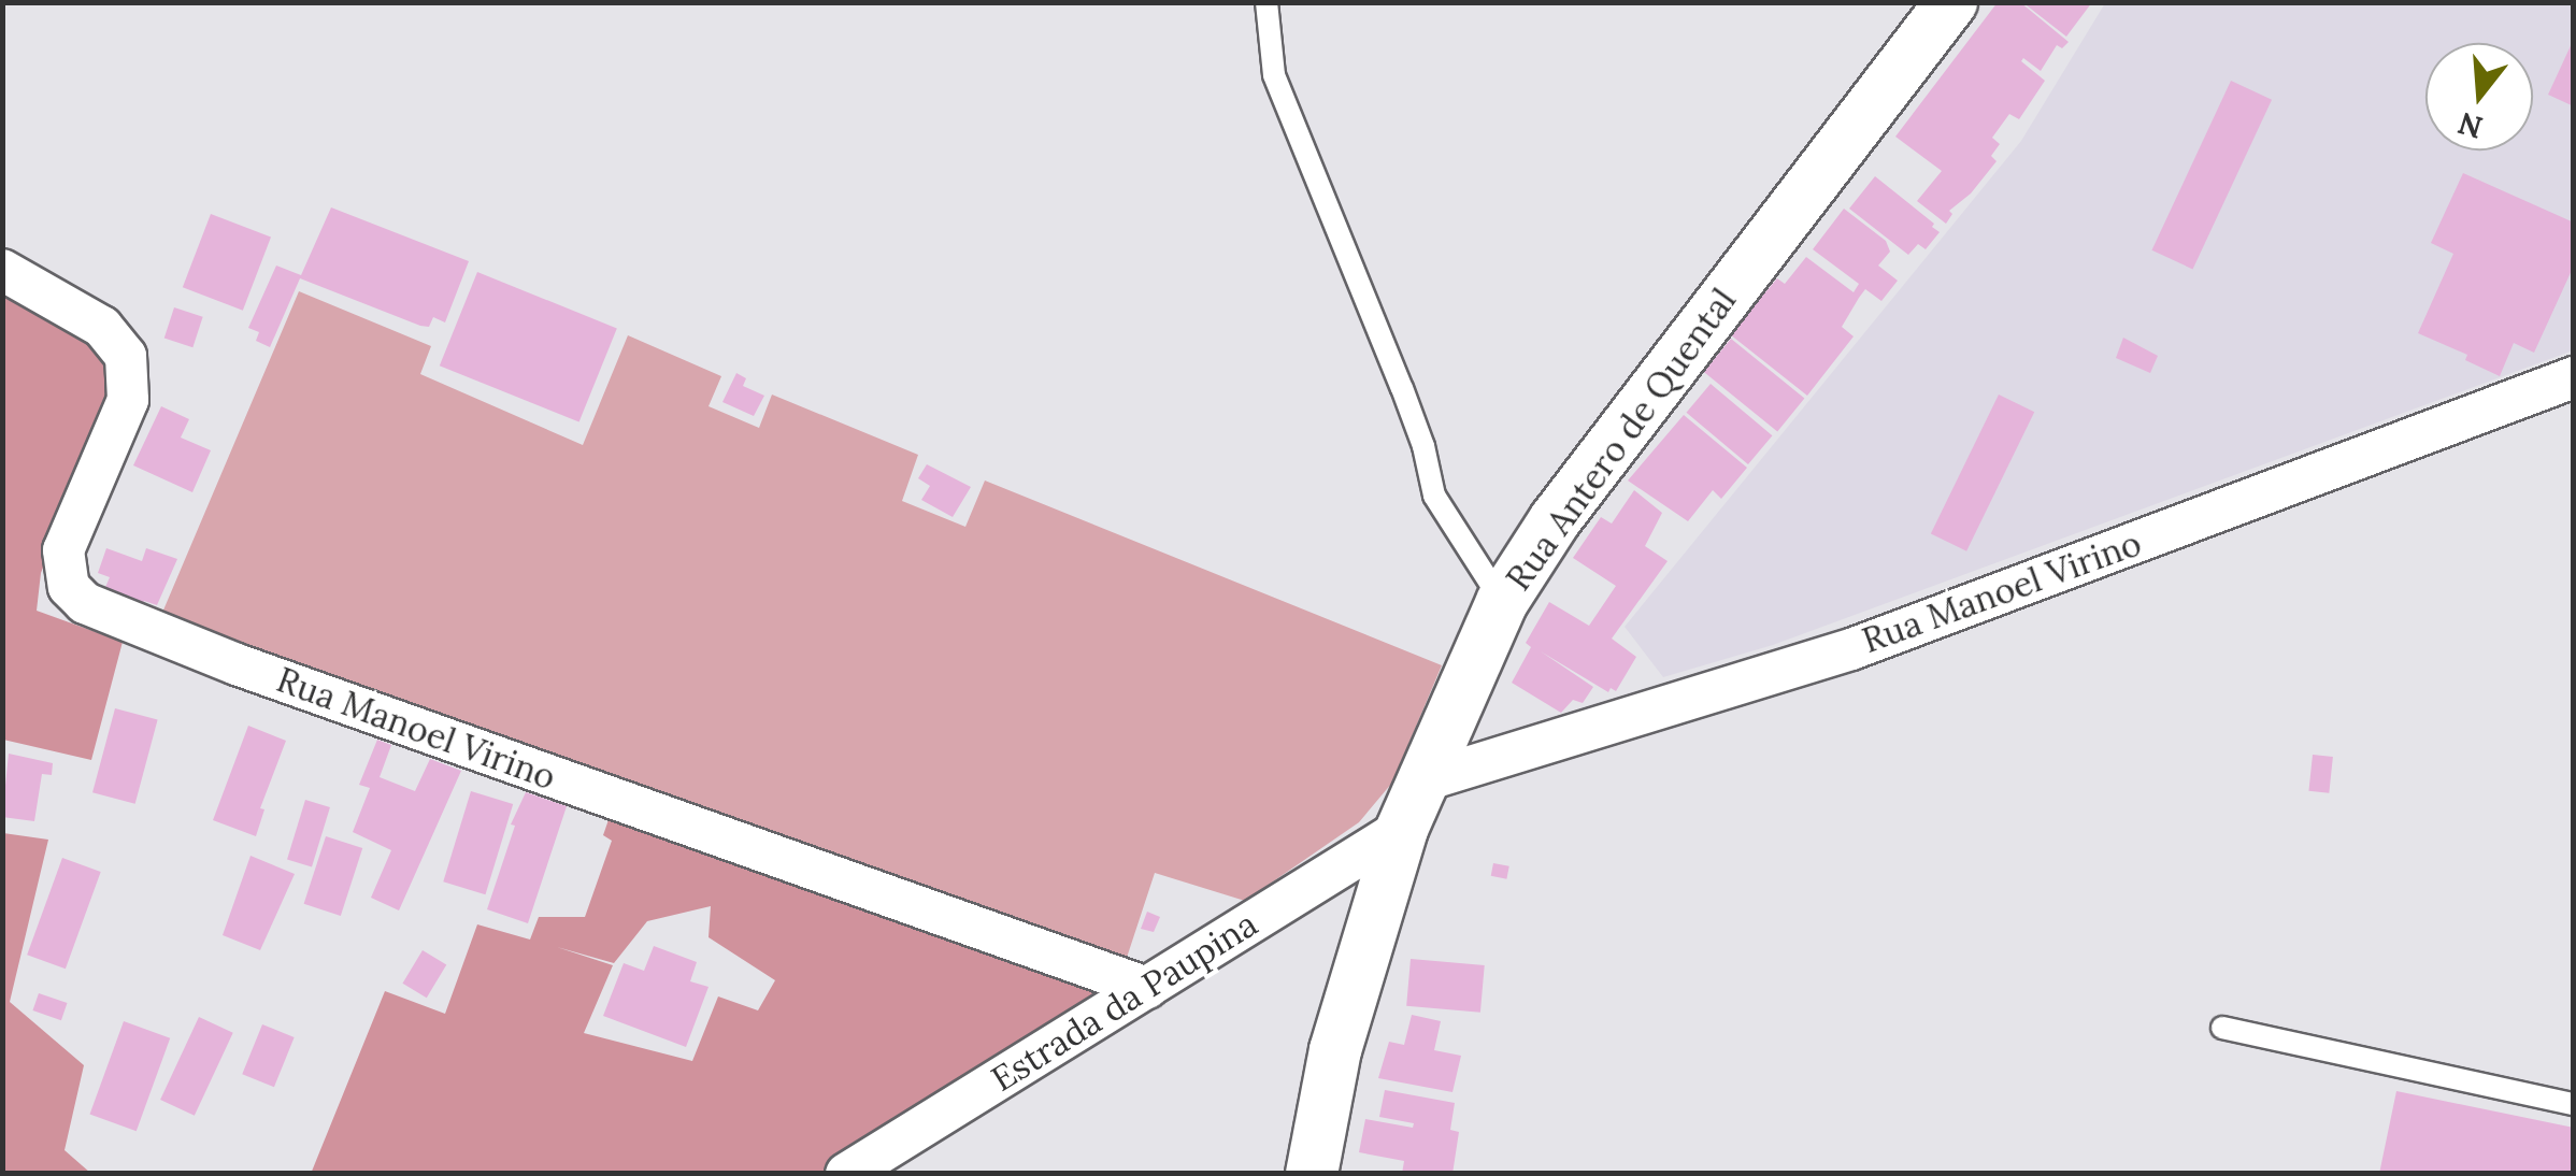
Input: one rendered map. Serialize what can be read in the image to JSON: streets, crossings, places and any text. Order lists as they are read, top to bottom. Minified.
{"streets":{"street":["Rua Antero de Quental","Rua Manoel Virino","Estrada da Paupina"]},"crossings":[["Rua Antero de Quental","Rua Manoel Virino"],["Rua Antero de Quental","Estrada da Paupina"],["Rua Manoel Virino","Estrada da Paupina"]],"north":"bottom"}
